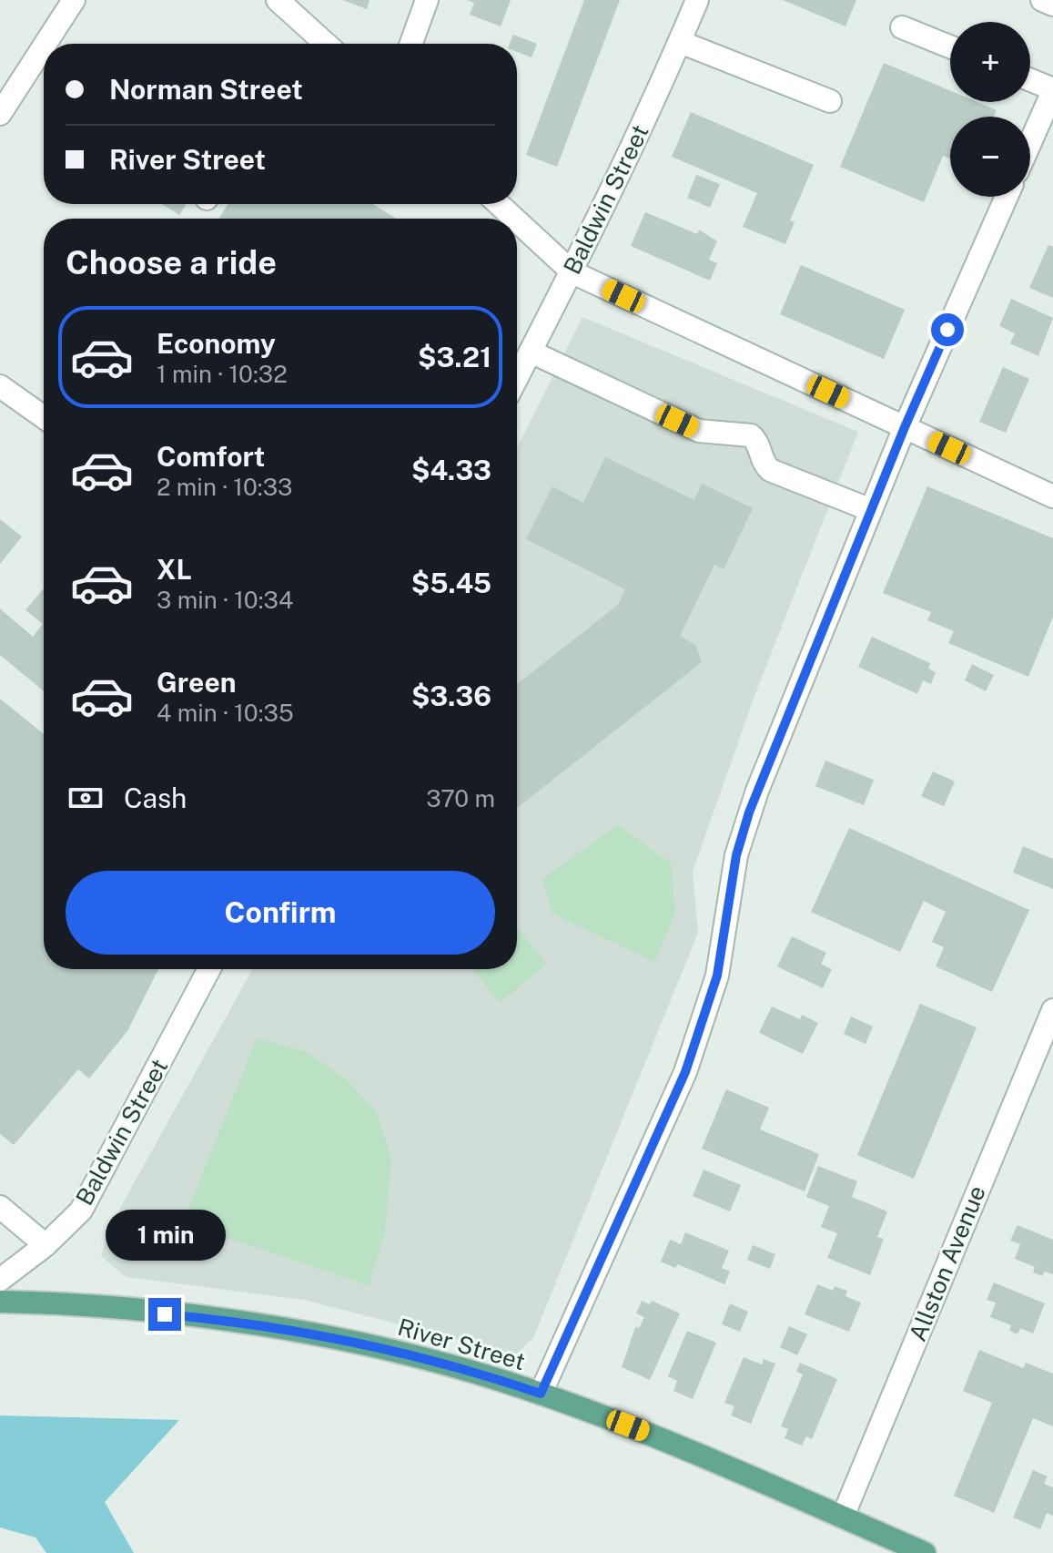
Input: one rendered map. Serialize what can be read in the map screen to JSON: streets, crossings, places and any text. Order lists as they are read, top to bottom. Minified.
{"streets":{"main road":["River Street"],"street":["Baldwin Street","Allston Avenue"]},"crossings":[["Allston Avenue","River Street"]],"page":{"map_buttons":["+","−"],"banner":["Norman Street","River Street"],"heading":"Choose a ride","list":[{"name":"Economy","note":"1 min · 10:32","value":"$3.21"},{"name":"Comfort","note":"2 min · 10:33","value":"$4.33"},{"name":"XL","note":"3 min · 10:34","value":"$5.45"},{"name":"Green","note":"4 min · 10:35","value":"$3.36"}],"pay":["Cash","370 m"],"buttons":"Confirm","bubble":"1 min"}}
